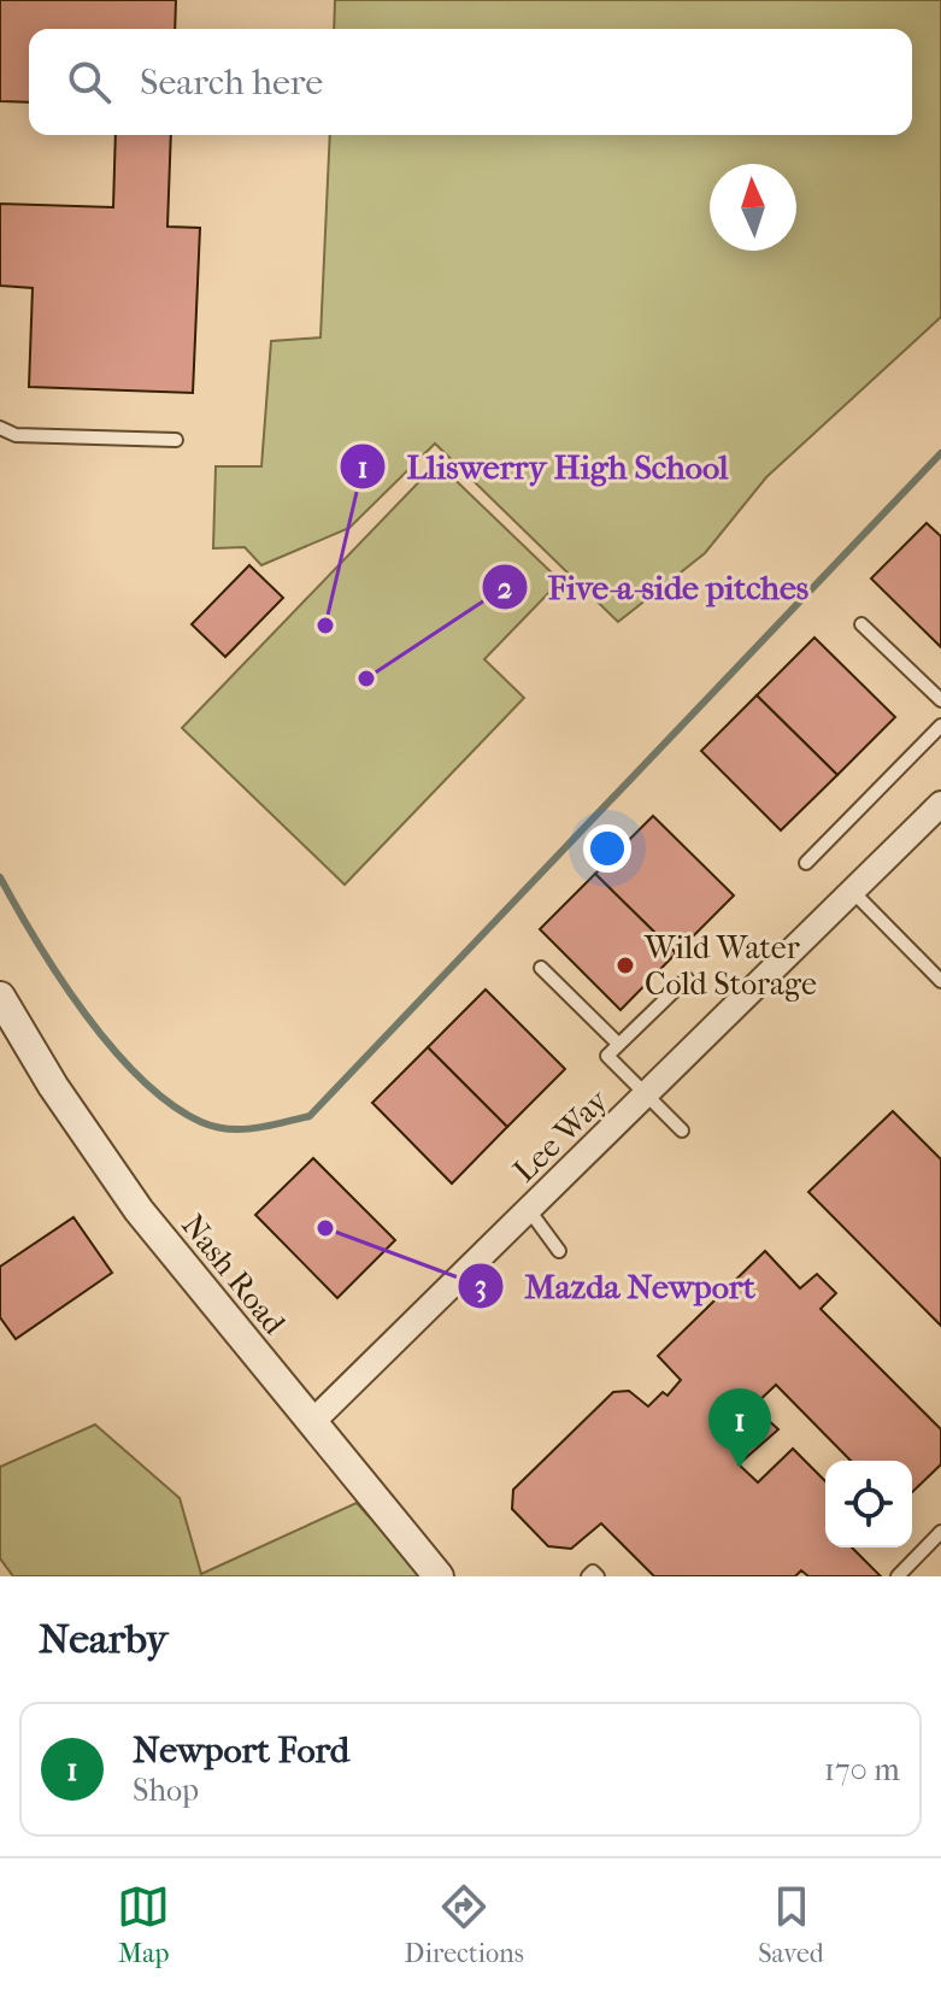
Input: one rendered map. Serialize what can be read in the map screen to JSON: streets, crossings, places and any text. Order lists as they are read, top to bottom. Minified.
{"streets":{"street":["Lee Way","Nash Road"]},"crossings":[["Lee Way","Nash Road"]],"places":["Lliswerry High School","Five-a-side pitches","Wild Water Cold Storage","Mazda Newport"],"north":"top","page":{"search":"Search here","pins":"1","heading":"Nearby","list":[{"mark":"1","name":"Newport Ford","note":"Shop","value":"170 m"}],"nav":["Map","Directions","Saved"]}}
